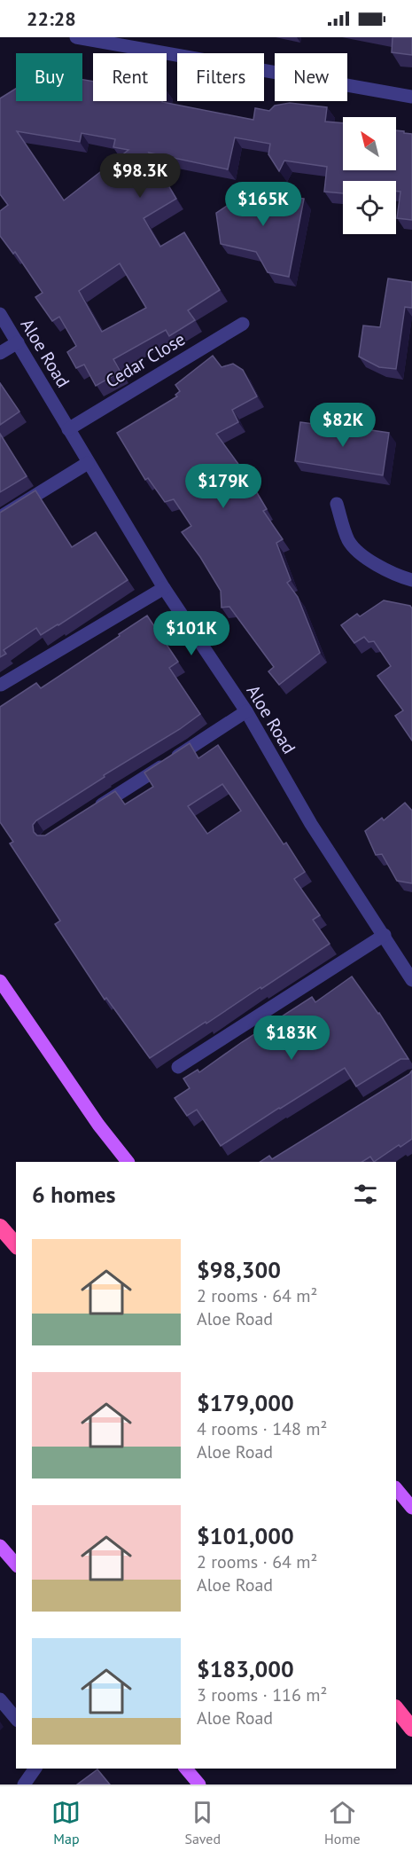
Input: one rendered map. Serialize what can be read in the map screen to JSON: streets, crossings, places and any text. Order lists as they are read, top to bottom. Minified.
{"streets":{"street":["Aloe Road","Cedar Close"]},"crossings":[["Aloe Road","Cedar Close"]],"north":"top left","page":{"status":"22:28","chip":["Buy","Rent","Filters","New"],"price":["$98.3K","$165K","$82K","$179K","$101K","$183K"],"heading":"6 homes","list":[{"name":"$98,300","note":"2 rooms · 64 m² · Aloe Road"},{"name":"$179,000","note":"4 rooms · 148 m² · Aloe Road"},{"name":"$101,000","note":"2 rooms · 64 m² · Aloe Road"},{"name":"$183,000","note":"3 rooms · 116 m² · Aloe Road"}],"tabs":["Map","Saved","Home"]}}
